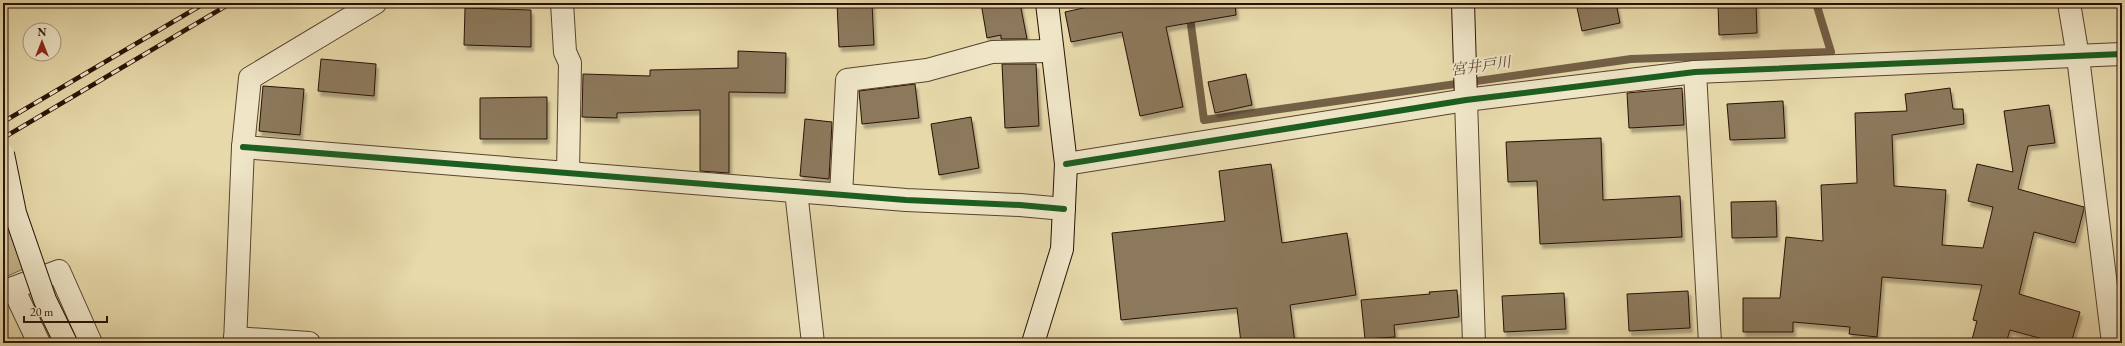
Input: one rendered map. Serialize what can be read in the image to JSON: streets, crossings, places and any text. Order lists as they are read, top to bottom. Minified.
{"water":["宮井戸川"],"scale_bar":"20 m","north":"top"}
